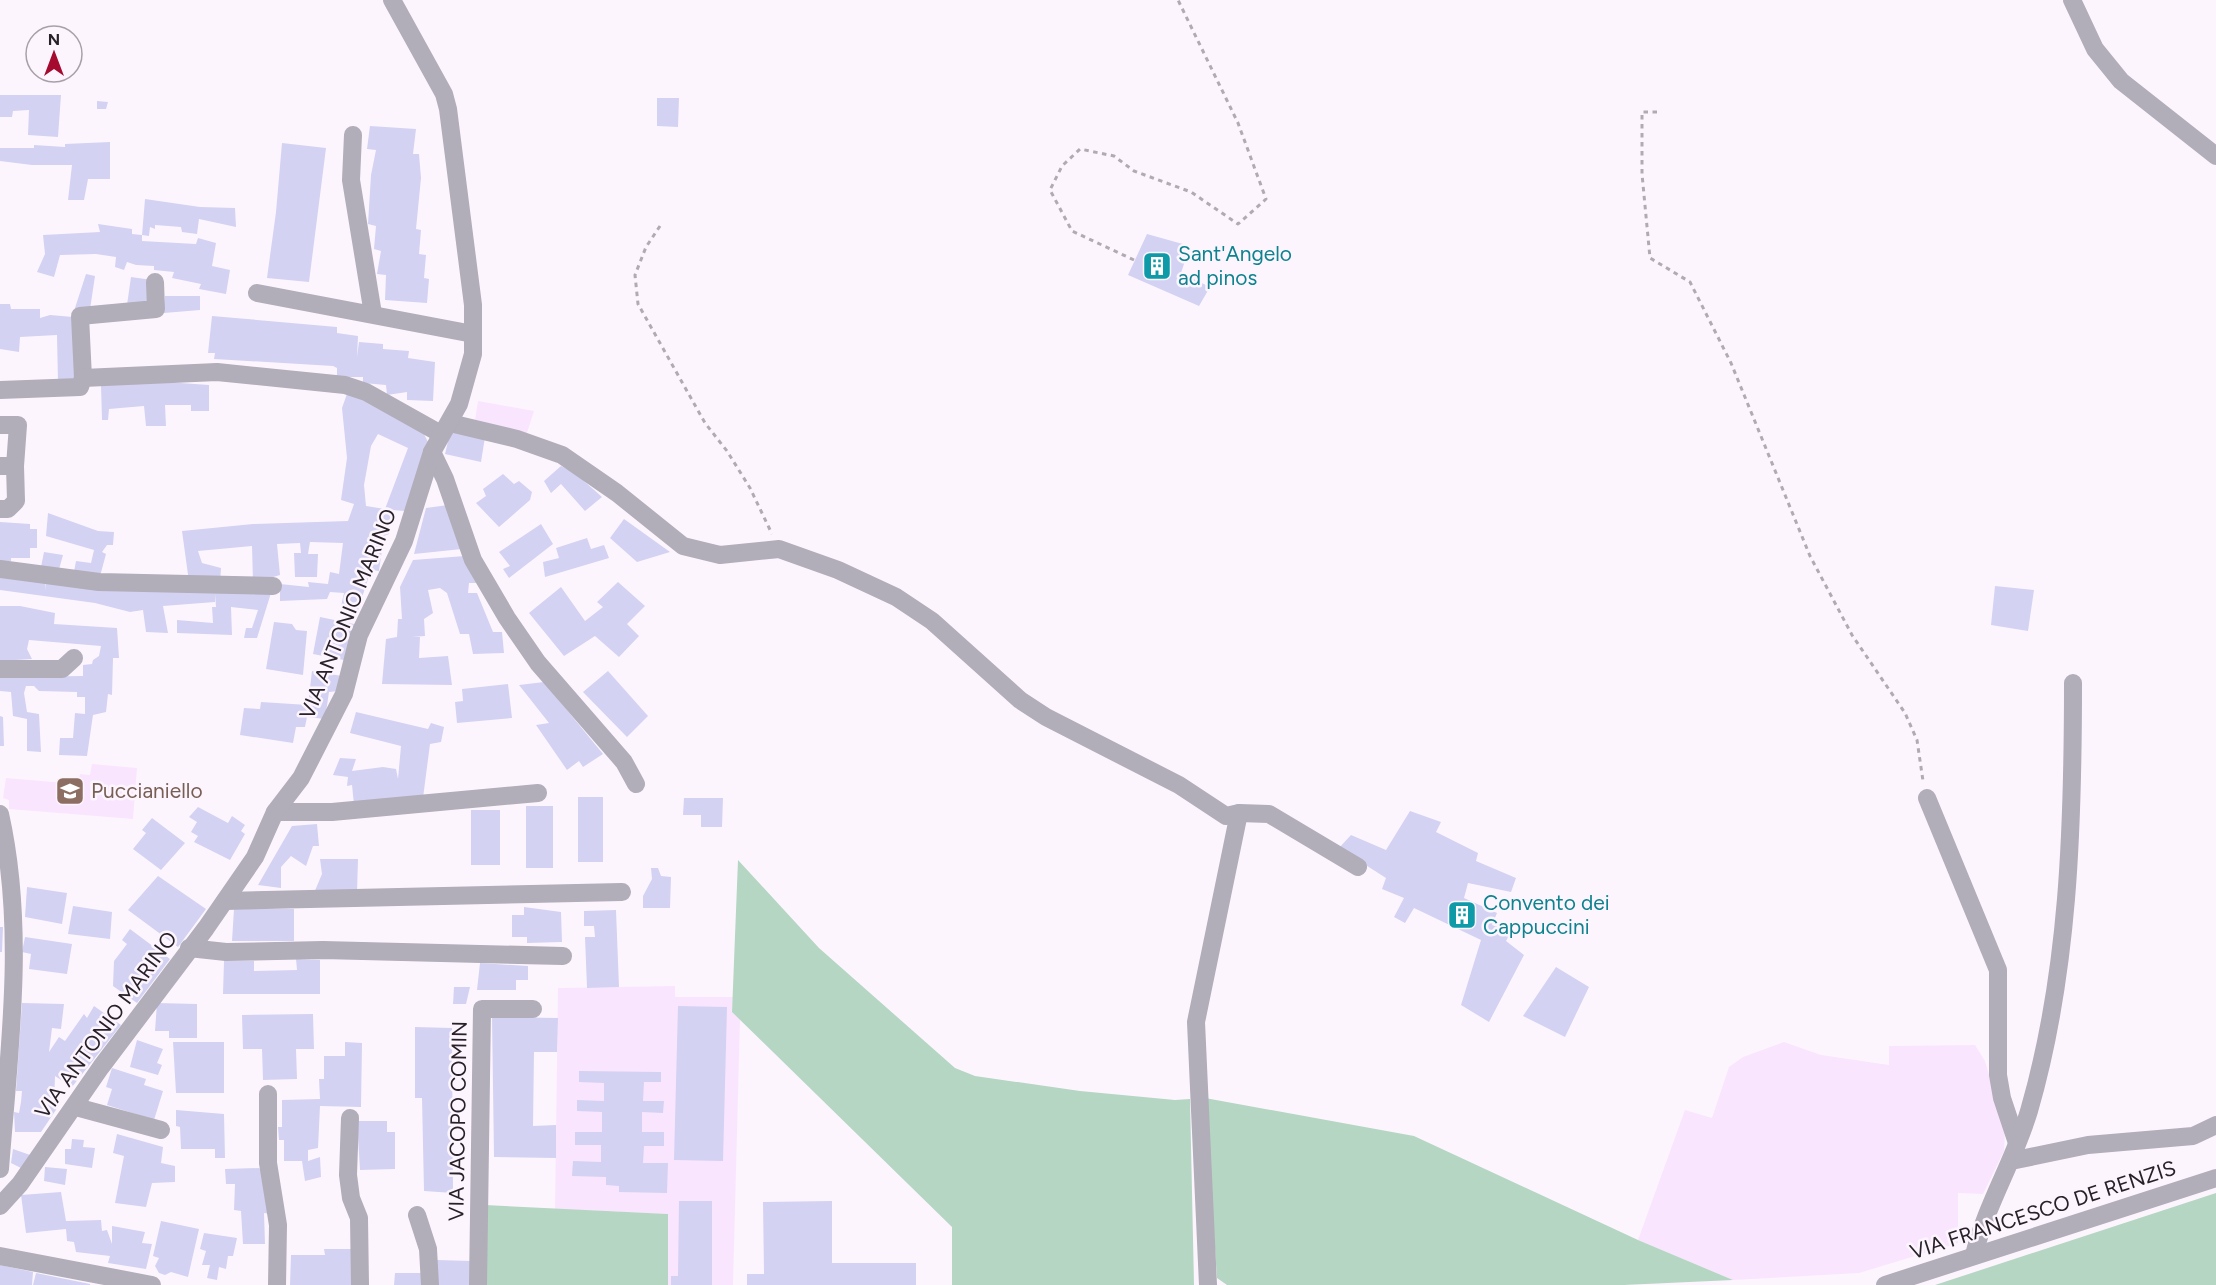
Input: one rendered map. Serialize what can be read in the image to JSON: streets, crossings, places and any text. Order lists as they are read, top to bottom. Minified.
{"streets":{"street":["VIA ANTONIO MARINO","VIA JACOPO COMIN","VIA FRANCESCO DE RENZIS"]},"places":{"building":["Sant'Angelo ad pinos","Convento dei Cappuccini"],"school or university":["Puccianiello"]},"north":"top"}
